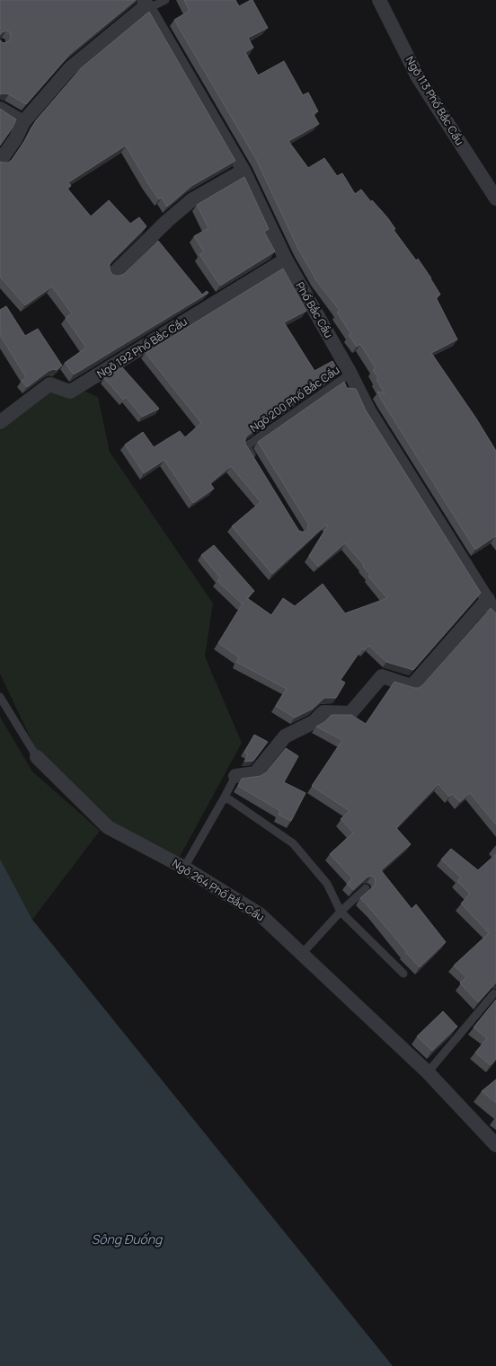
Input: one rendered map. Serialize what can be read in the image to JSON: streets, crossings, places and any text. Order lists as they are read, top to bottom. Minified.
{"streets":{"street":["Ngõ 113 Phố Bắc Cầu","Phố Bắc Cầu","Ngõ 192 Phố Bắc Cầu","Ngõ 264 Phố Bắc Cầu"],"lane":["Ngõ 200 Phố Bắc Cầu"]},"crossings":[["Phố Bắc Cầu","Ngõ 192 Phố Bắc Cầu"],["Phố Bắc Cầu","Ngõ 200 Phố Bắc Cầu"]],"water":["Sông Đuống"]}
